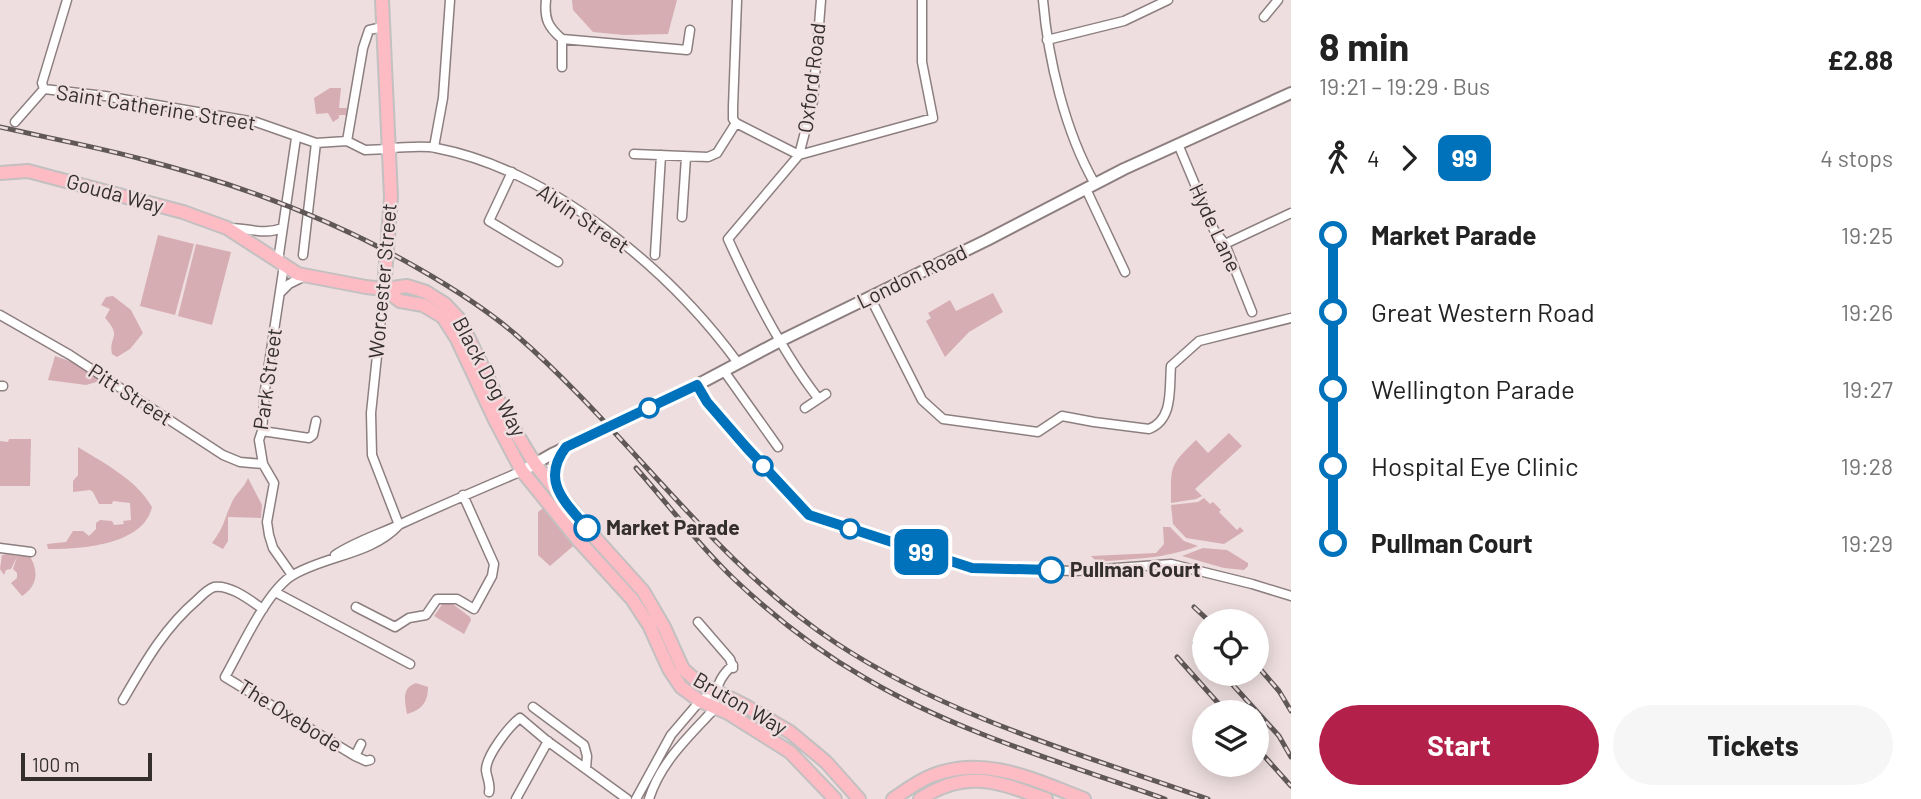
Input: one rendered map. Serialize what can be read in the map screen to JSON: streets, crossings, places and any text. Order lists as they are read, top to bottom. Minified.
{"streets":{"main road":["Gouda Way","London Road","Worcester Street","Black Dog Way","Bruton Way"],"street":["Oxford Road","Saint Catherine Street","Alvin Street","Hyde Lane","Park Street","Pitt Street","The Oxebode"]},"crossings":[["Saint Catherine Street","Alvin Street"],["Saint Catherine Street","Worcester Street"],["Saint Catherine Street","Park Street"],["Gouda Way","Worcester Street"],["Gouda Way","Black Dog Way"],["Gouda Way","Park Street"],["Alvin Street","London Road"],["Alvin Street","Worcester Street"],["Hyde Lane","London Road"],["London Road","Black Dog Way"],["London Road","Bruton Way"],["Worcester Street","Black Dog Way"],["Black Dog Way","Bruton Way"],["Park Street","Pitt Street"]],"places":["Market Parade","Pullman Court"],"lines":["bus line 99"],"scale_bar":"100 m","page":{"on_map":"99","heading":["8 min","19:21 – 19:29 · Bus","£2.88"],"legs":["4","99","4 stops"],"list":[{"name":"Market Parade","value":"19:25"},{"name":"Great Western Road","value":"19:26"},{"name":"Wellington Parade","value":"19:27"},{"name":"Hospital Eye Clinic","value":"19:28"},{"name":"Pullman Court","value":"19:29"}],"buttons":["Start","Tickets"],"scale":"100 m"}}
